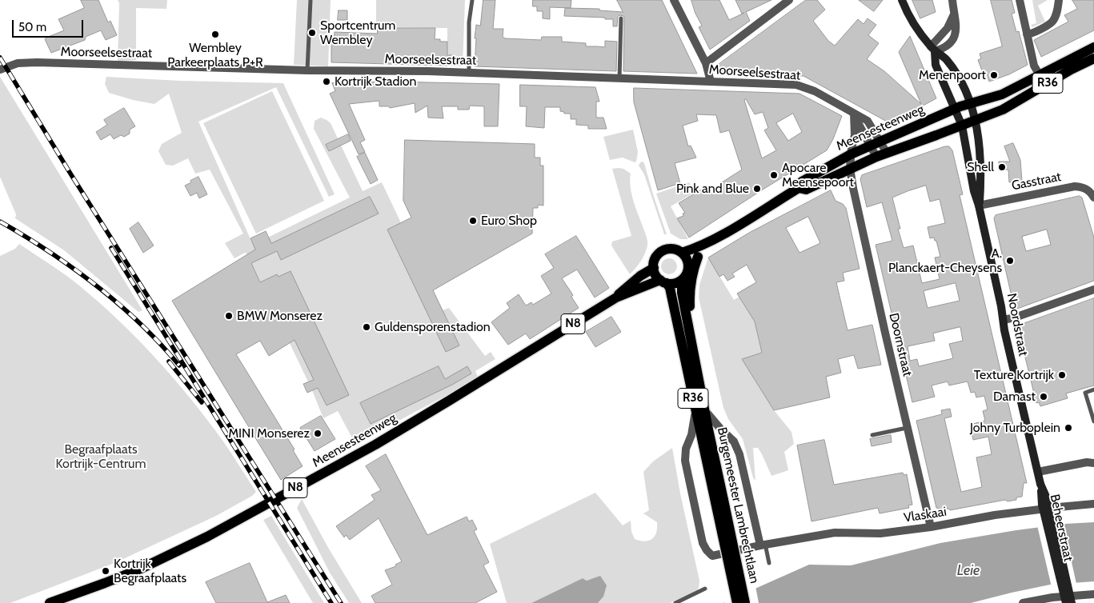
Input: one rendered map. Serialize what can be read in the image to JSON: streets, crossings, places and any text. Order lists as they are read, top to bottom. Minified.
{"streets":{"main road":["R36","Meensesteenweg","N8","Burgemeester Lambrechtlaan"],"street":["Moorseelsestraat","Gasstraat","Noordstraat","Doornstraat","Vlaskaai","Beheerstraat"]},"crossings":[["Moorseelsestraat","Meensesteenweg"],["R36","Meensesteenweg"],["R36","Noordstraat"],["R36","Burgemeester Lambrechtlaan"],["Meensesteenweg","Noordstraat"],["Meensesteenweg","Doornstraat"],["Meensesteenweg","Burgemeester Lambrechtlaan"],["Gasstraat","Noordstraat"],["Noordstraat","Beheerstraat"],["Doornstraat","Vlaskaai"],["Burgemeester Lambrechtlaan","Vlaskaai"]],"water":["Leie"],"parks":["Begraafplaats Kortrijk-Centrum"],"places":["Sportcentrum Wembley","Wembley Parkeerplaats P+R","Menenpoort","Kortrijk Stadion","Shell","Apocare Meensepoort","Pink and Blue","Euro Shop","A. Planckaert-Cheysens","BMW Monserez","Guldensporenstadion","Texture Kortrijk","Damast","Johny Turboplein","MINI Monserez","Kortrijk Begraafplaats"],"scale_bar":"50 m"}
